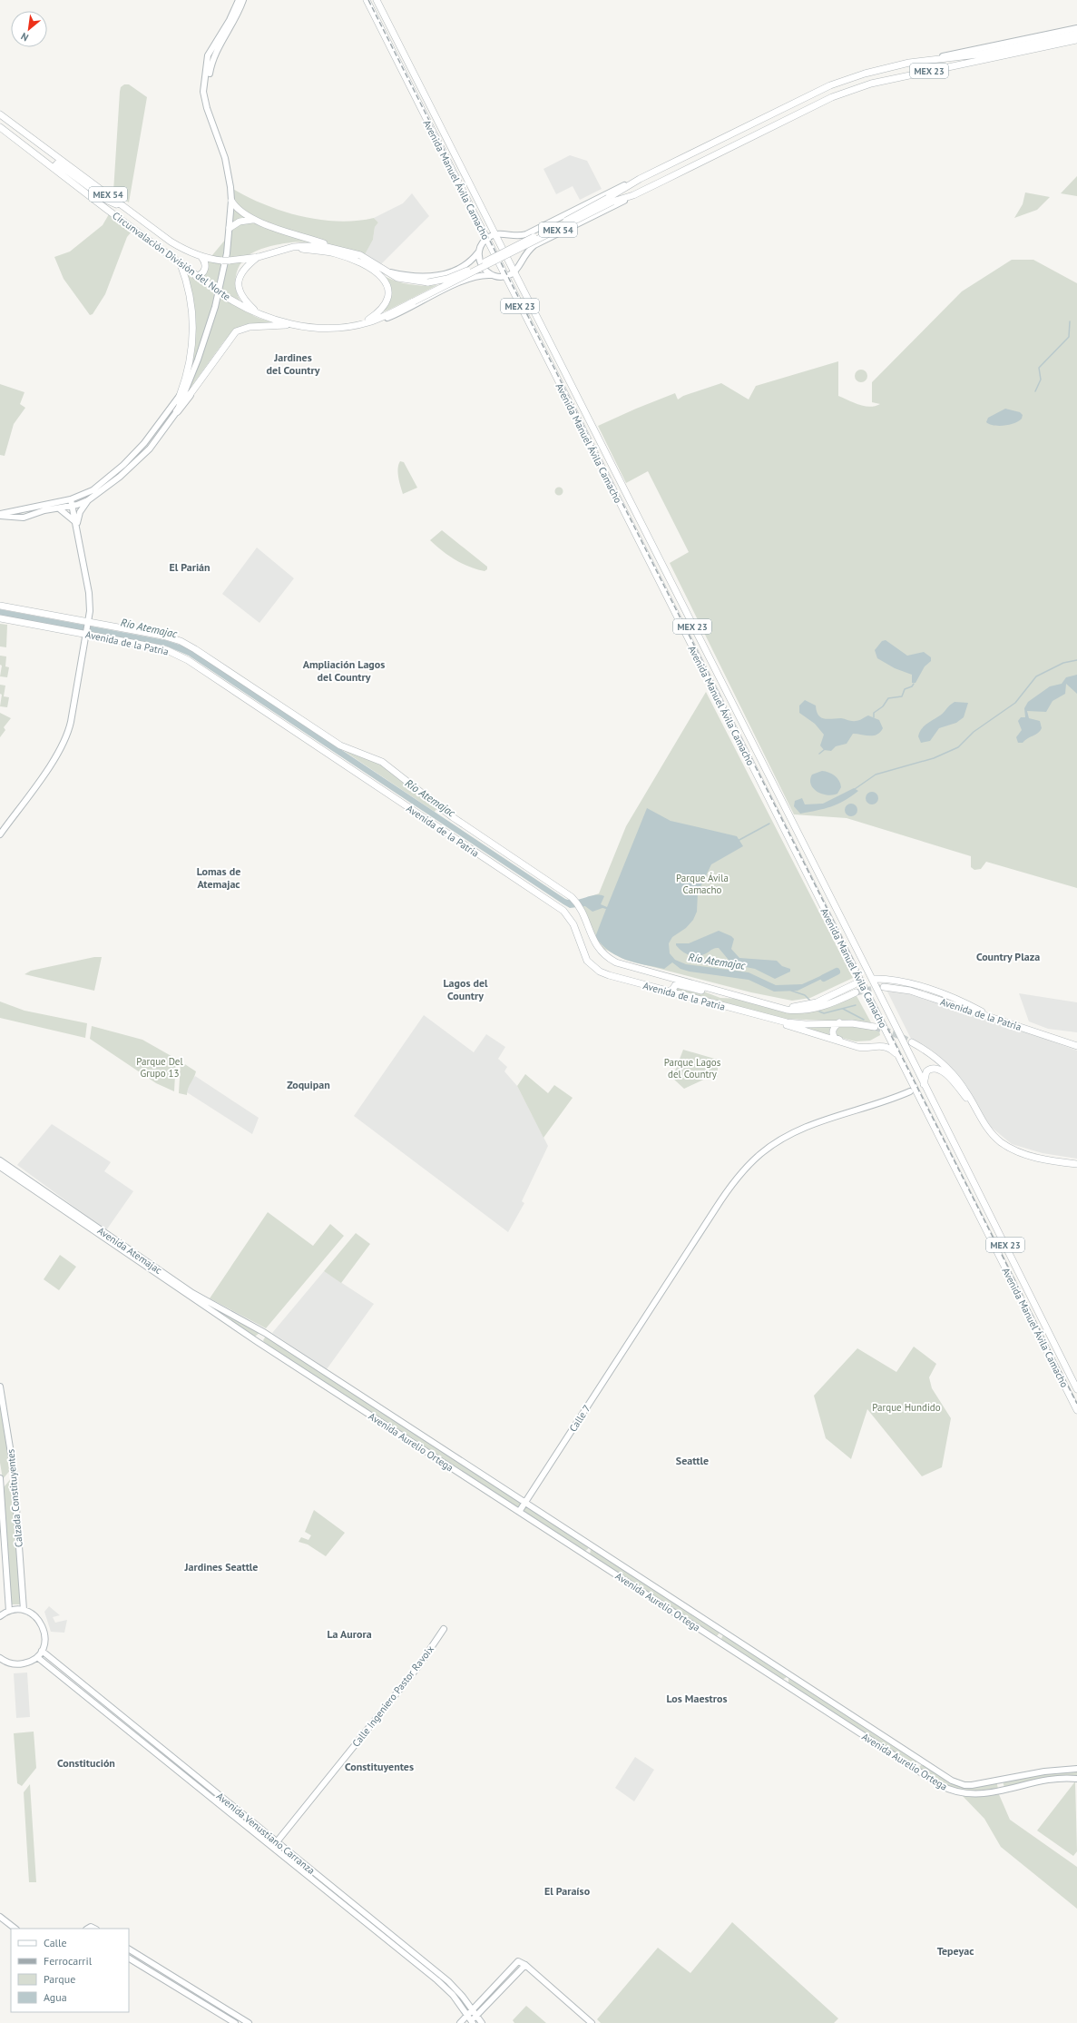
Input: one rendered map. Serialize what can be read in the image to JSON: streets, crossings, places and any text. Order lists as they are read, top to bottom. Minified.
{"streets":{"main road":["MEX 23","Avenida Manuel Ávila Camacho","MEX 54","Circunvalación División del Norte","Avenida de la Patria","Avenida Atemajac","Calle 7","Avenida Aurelio Ortega","Calzada Constituyentes","Calle Ingeniero Pastor Ravoix","Avenida Venustiano Carranza"]},"crossings":[["MEX 23","Avenida Manuel Ávila Camacho"],["MEX 23","MEX 54"],["MEX 54","Circunvalación División del Norte"],["Avenida Atemajac","Avenida Aurelio Ortega"],["Calle 7","Avenida Aurelio Ortega"],["Calle Ingeniero Pastor Ravoix","Avenida Venustiano Carranza"]],"districts":["Jardines del Country","El Parián","Ampliación Lagos del Country","Lomas de Atemajac","Country Plaza","Lagos del Country","Zoquipan","Seattle","Jardines Seattle","La Aurora","Los Maestros","Constitución","Constituyentes","El Paraíso","Tepeyac"],"water":["Río Atemajac"],"parks":["Parque Ávila Camacho","Parque Del Grupo 13","Parque Lagos del Country","Parque Hundido"],"legend":["Calle","Ferrocarril","Parque","Agua"],"north":"bottom left"}
